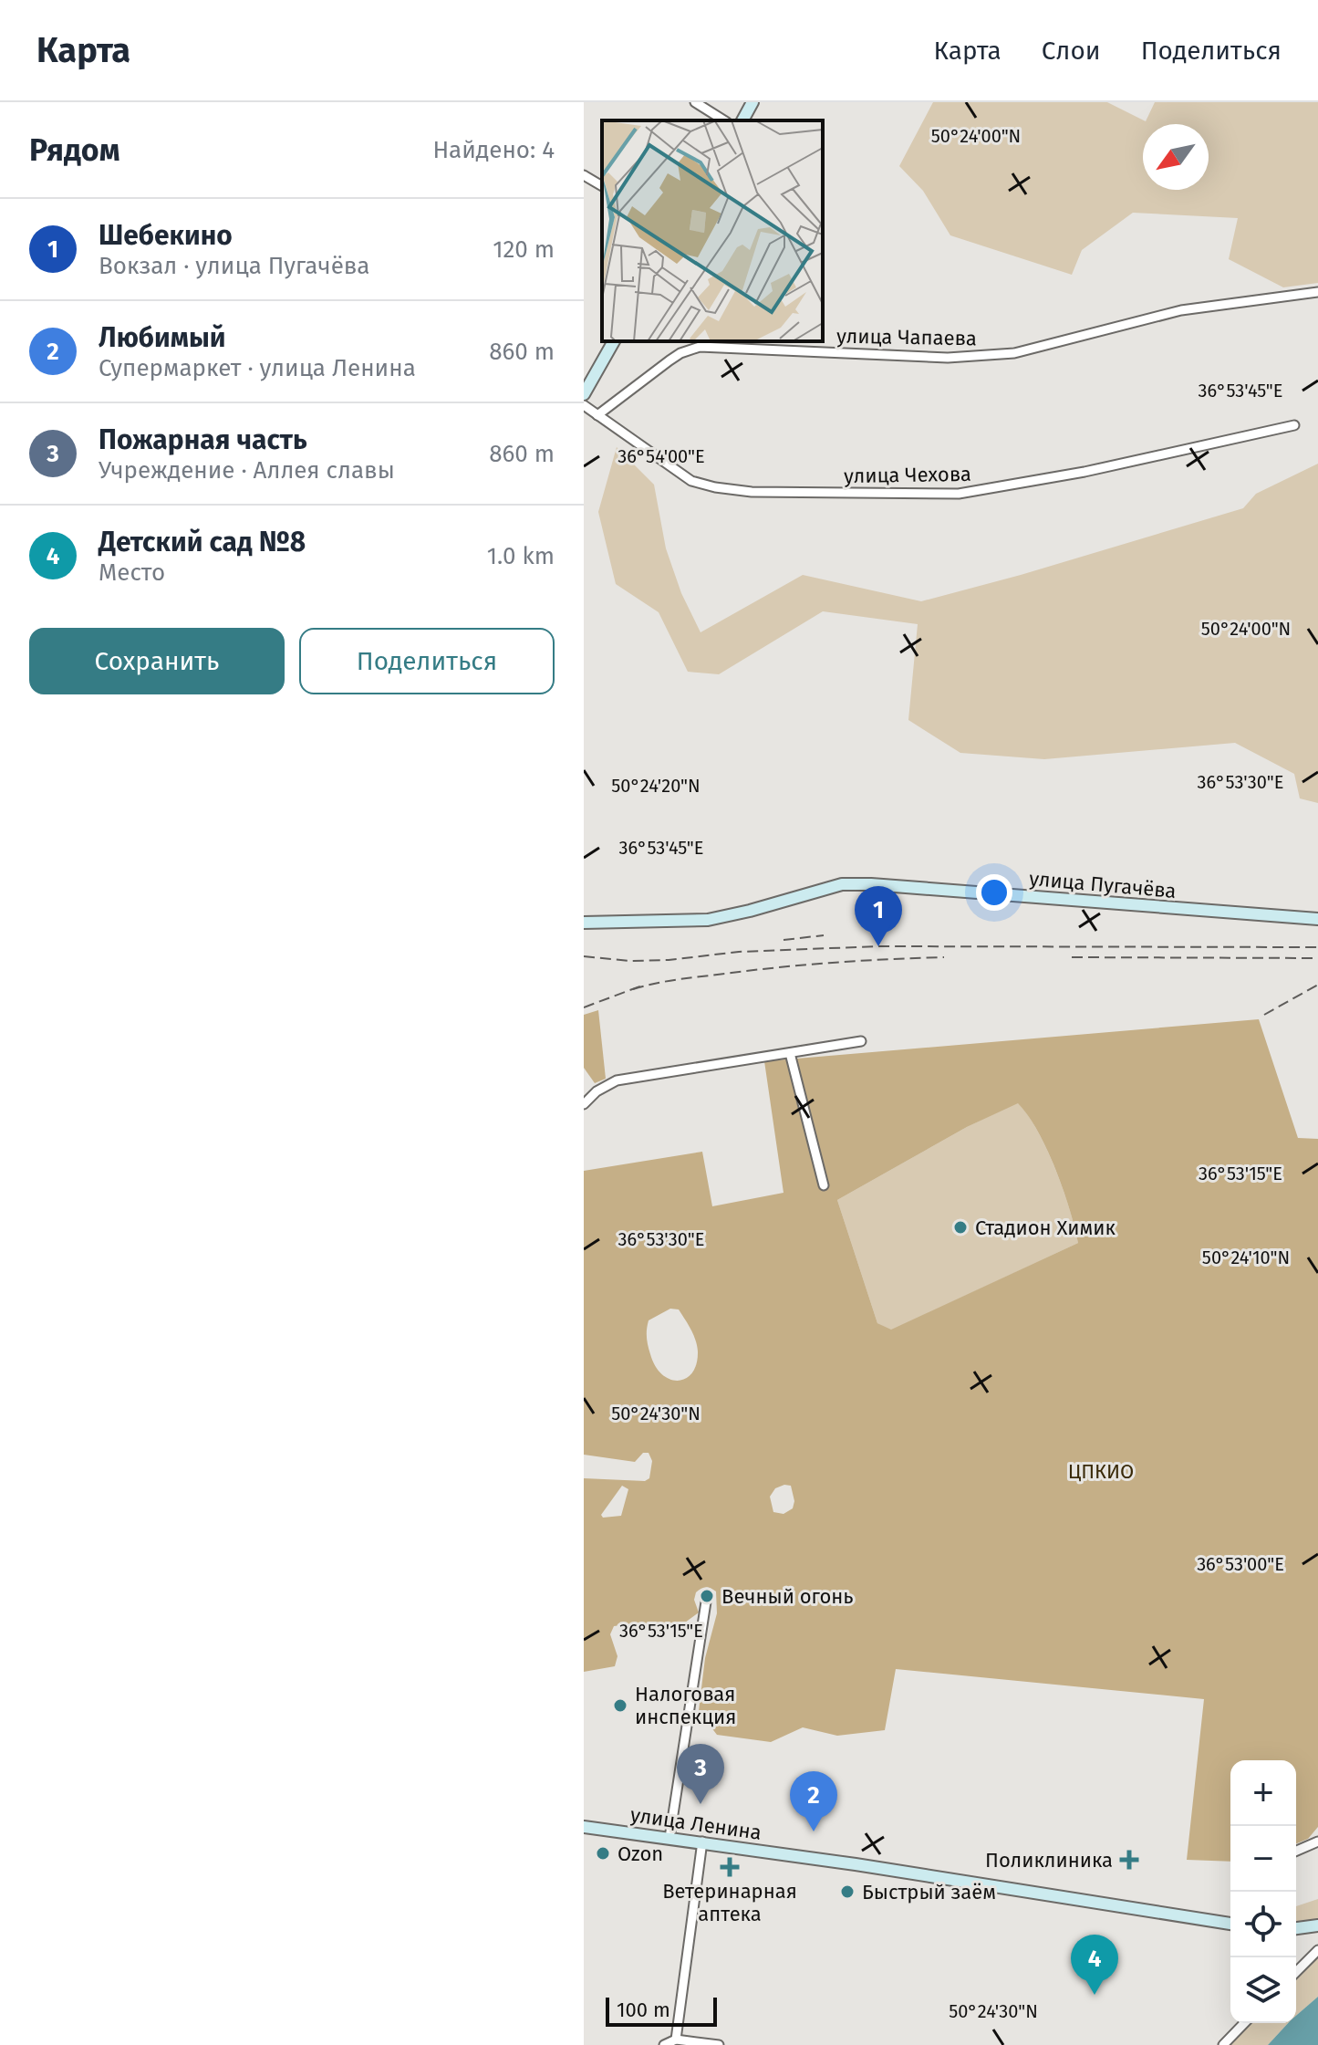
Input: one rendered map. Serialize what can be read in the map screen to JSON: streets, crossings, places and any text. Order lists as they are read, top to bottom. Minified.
{"streets":{"street":["улица Чапаева","улица Чехова","улица Пугачёва","улица Ленина"]},"crossings":[["улица Чапаева","улица Чехова"]],"parks":["ЦПКИО"],"places":{"other":["Стадион Химик","Вечный огонь","Налоговая инспекция","Ozon","Быстрый заём"],"health":["Поликлиника","Ветеринарная аптека"]},"scale_bar":"100 m","north":"bottom left","page":{"header":"Карта","nav":["Карта","Слои","Поделиться"],"heading":["Рядом","Найдено: 4"],"list":[{"mark":"1","name":"Шебекино","note":"Вокзал · улица Пугачёва","value":"120 m"},{"mark":"2","name":"Любимый","note":"Супермаркет · улица Ленина","value":"860 m"},{"mark":"3","name":"Пожарная часть","note":"Учреждение · Аллея славы","value":"860 m"},{"mark":"4","name":"Детский сад №8","note":"Место","value":"1.0 km"}],"buttons":["Сохранить","Поделиться"],"pins":["1","3","2","4"],"map_buttons":["+","−"],"scale":"100 m"},"coordinates":["50°24'00\"N","36°53'45\"E","36°54'00\"E","36°53'30\"E","50°24'20\"N","36°53'15\"E","50°24'10\"N","50°24'30\"N","36°53'00\"E"]}
